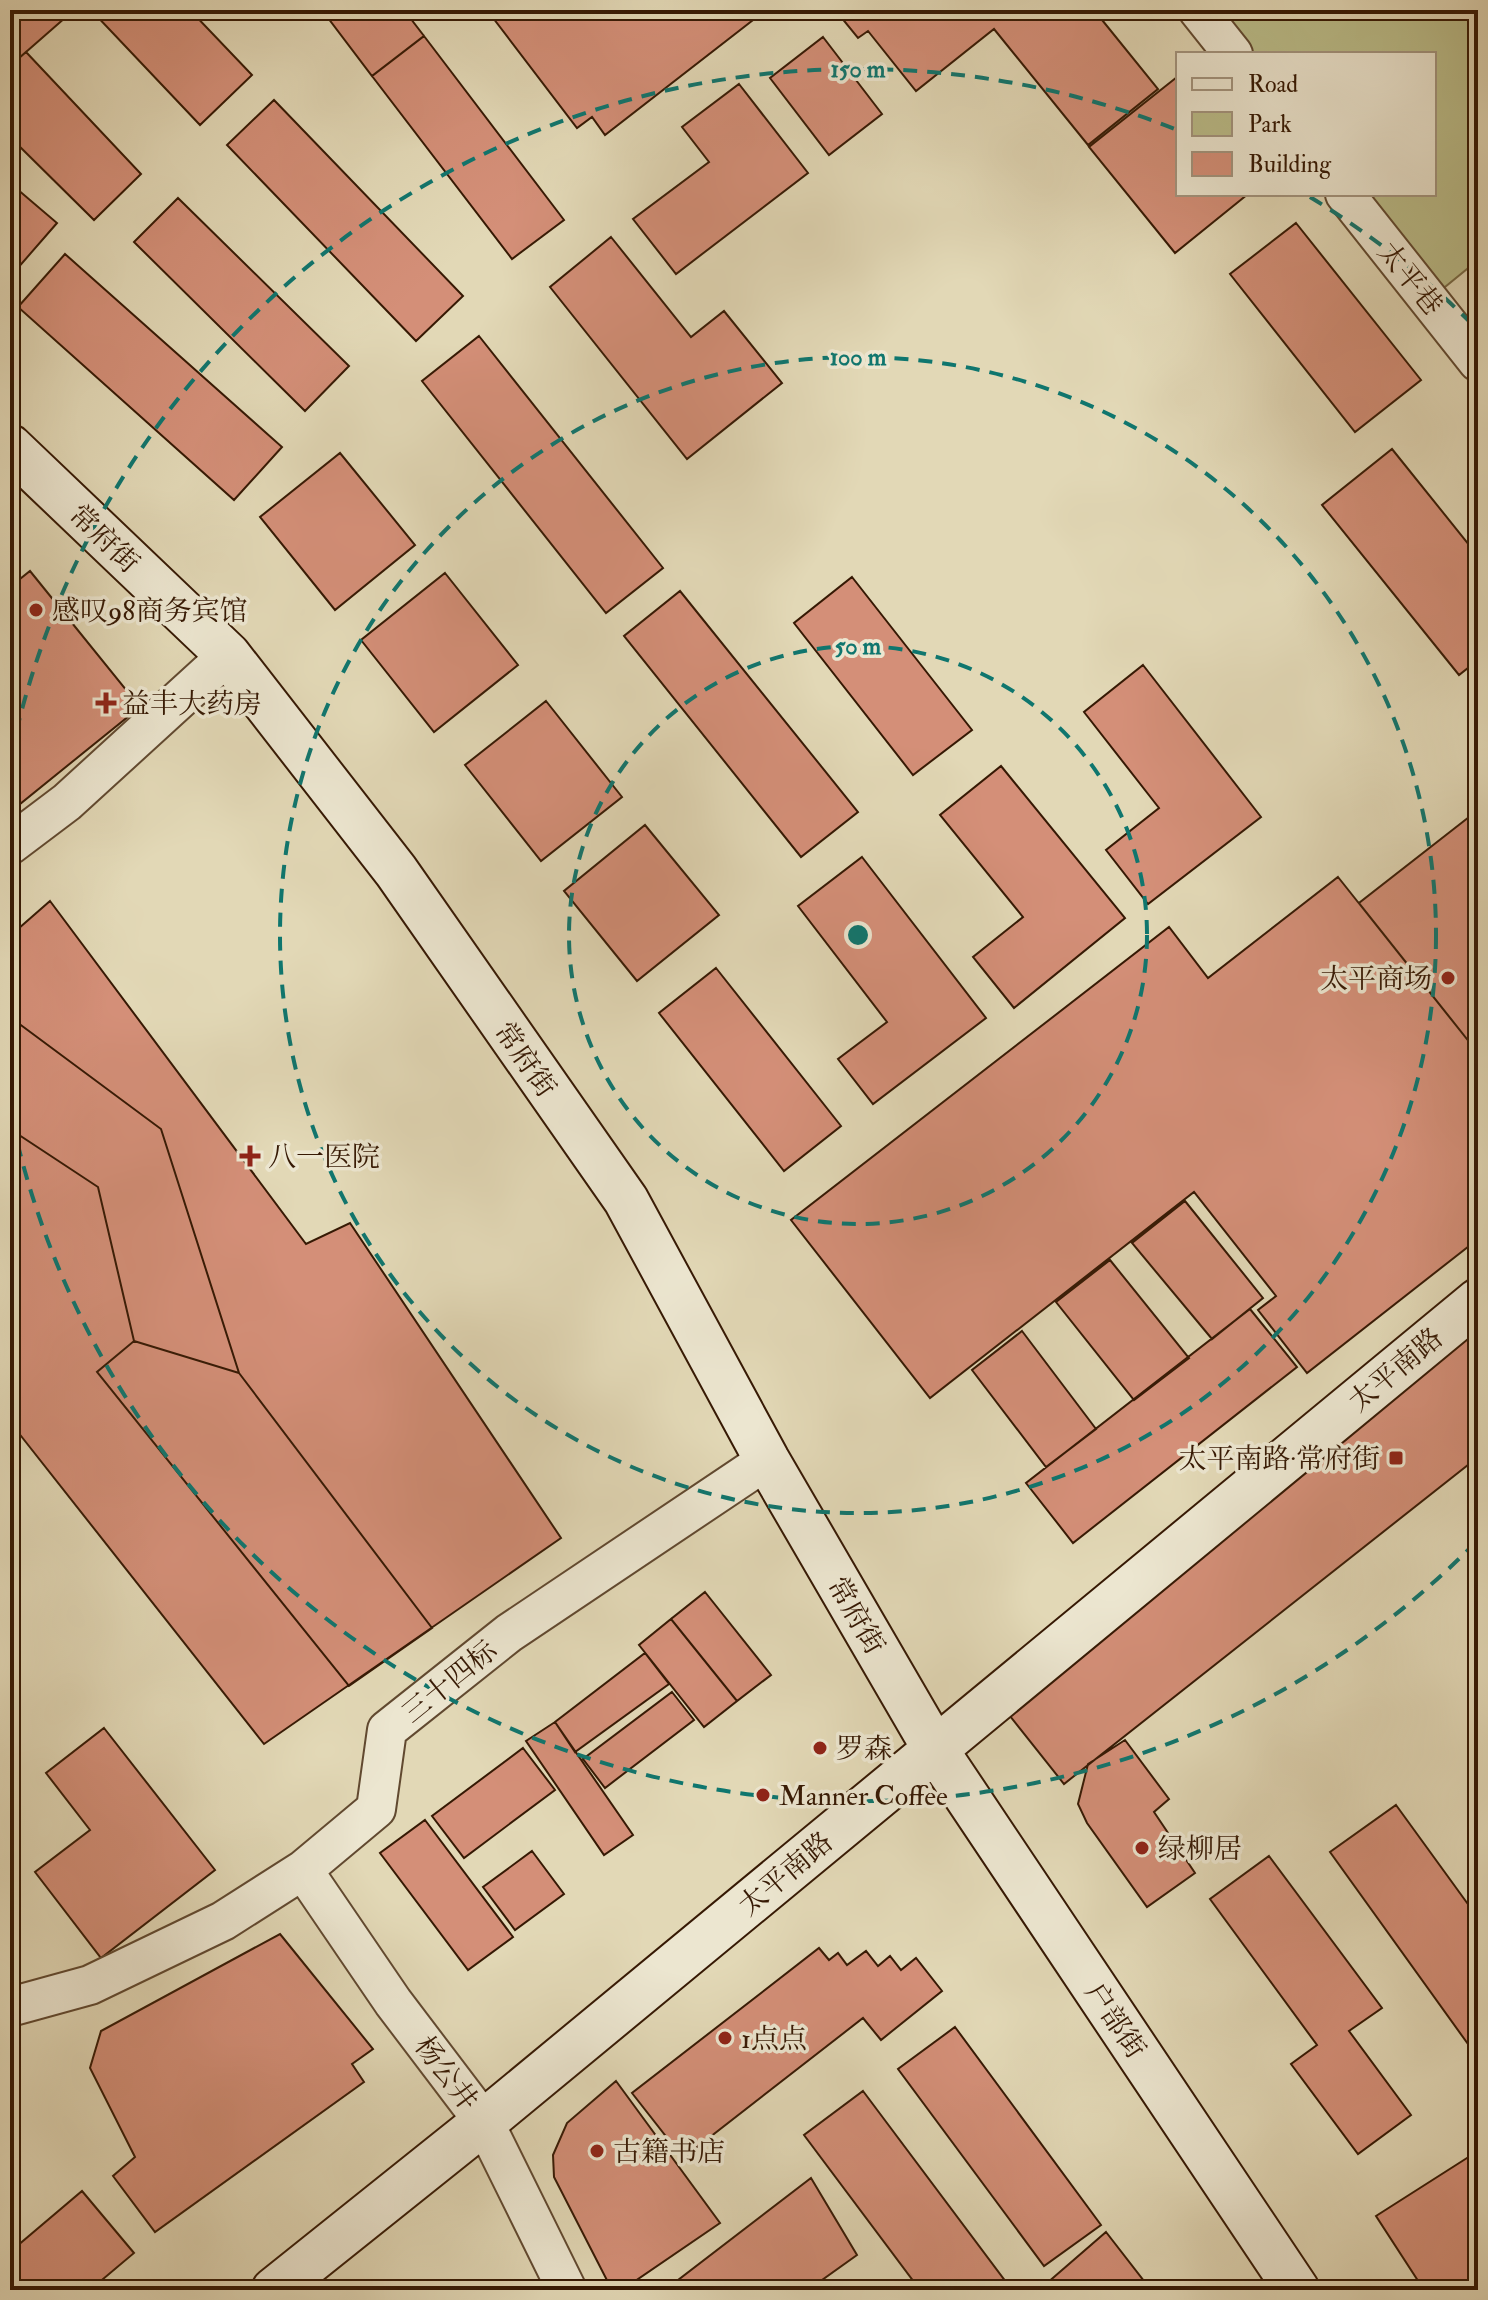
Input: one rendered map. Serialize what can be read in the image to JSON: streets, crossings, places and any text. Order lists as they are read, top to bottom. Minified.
{"streets":{"main road":["常府街","太平南路","户部街"],"street":["太平巷","三十四标","杨公井"]},"crossings":[["常府街","太平南路"],["常府街","三十四标"],["常府街","户部街"],["太平南路","户部街"],["太平南路","杨公井"],["三十四标","杨公井"]],"places":{"other":["感叹98商务宾馆","太平商场","罗森","Manner Coffee","绿柳居","1点点","古籍书店"],"health":["益丰大药房","八一医院"],"transit":["太平南路·常府街"]},"legend":["Road","Park","Building"],"rings":["150 m","100 m","50 m"]}
